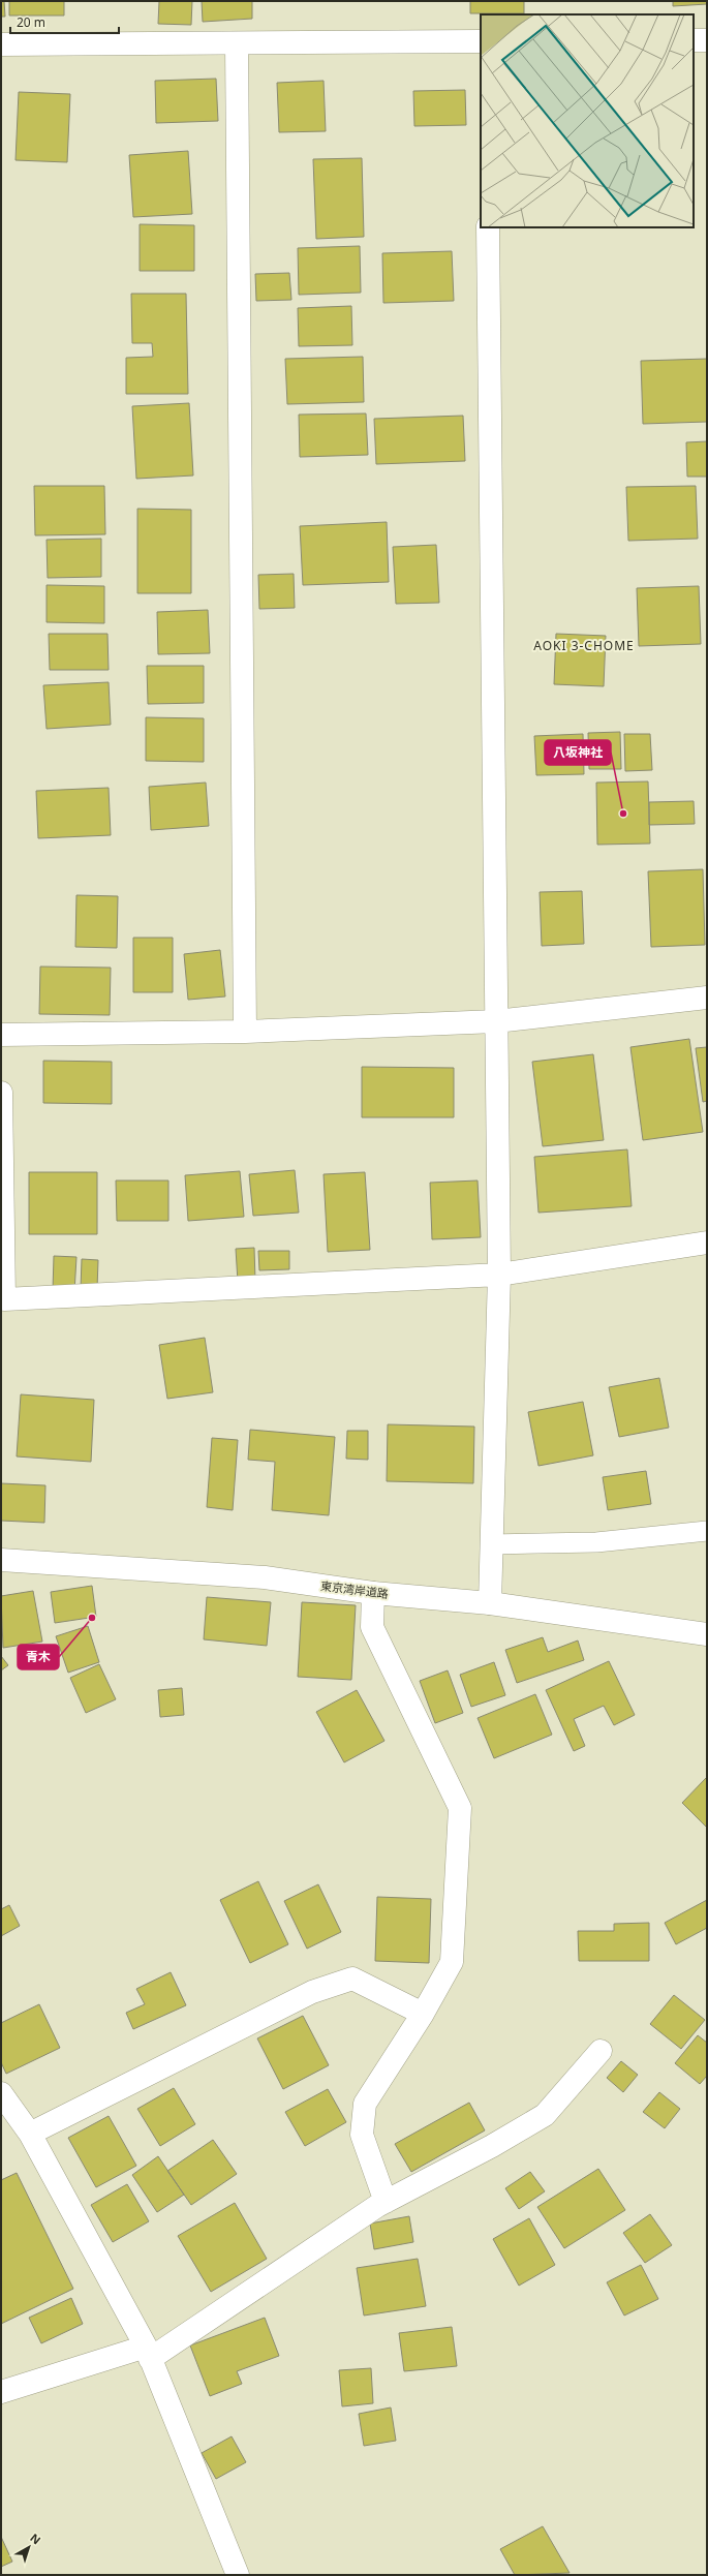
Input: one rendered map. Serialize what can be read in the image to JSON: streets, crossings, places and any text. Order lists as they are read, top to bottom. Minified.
{"streets":{"main road":["東京湾岸道路"]},"districts":["AOKI 3-CHOME"],"places":["八坂神社","青木"],"scale_bar":"20 m","north":"top right"}
